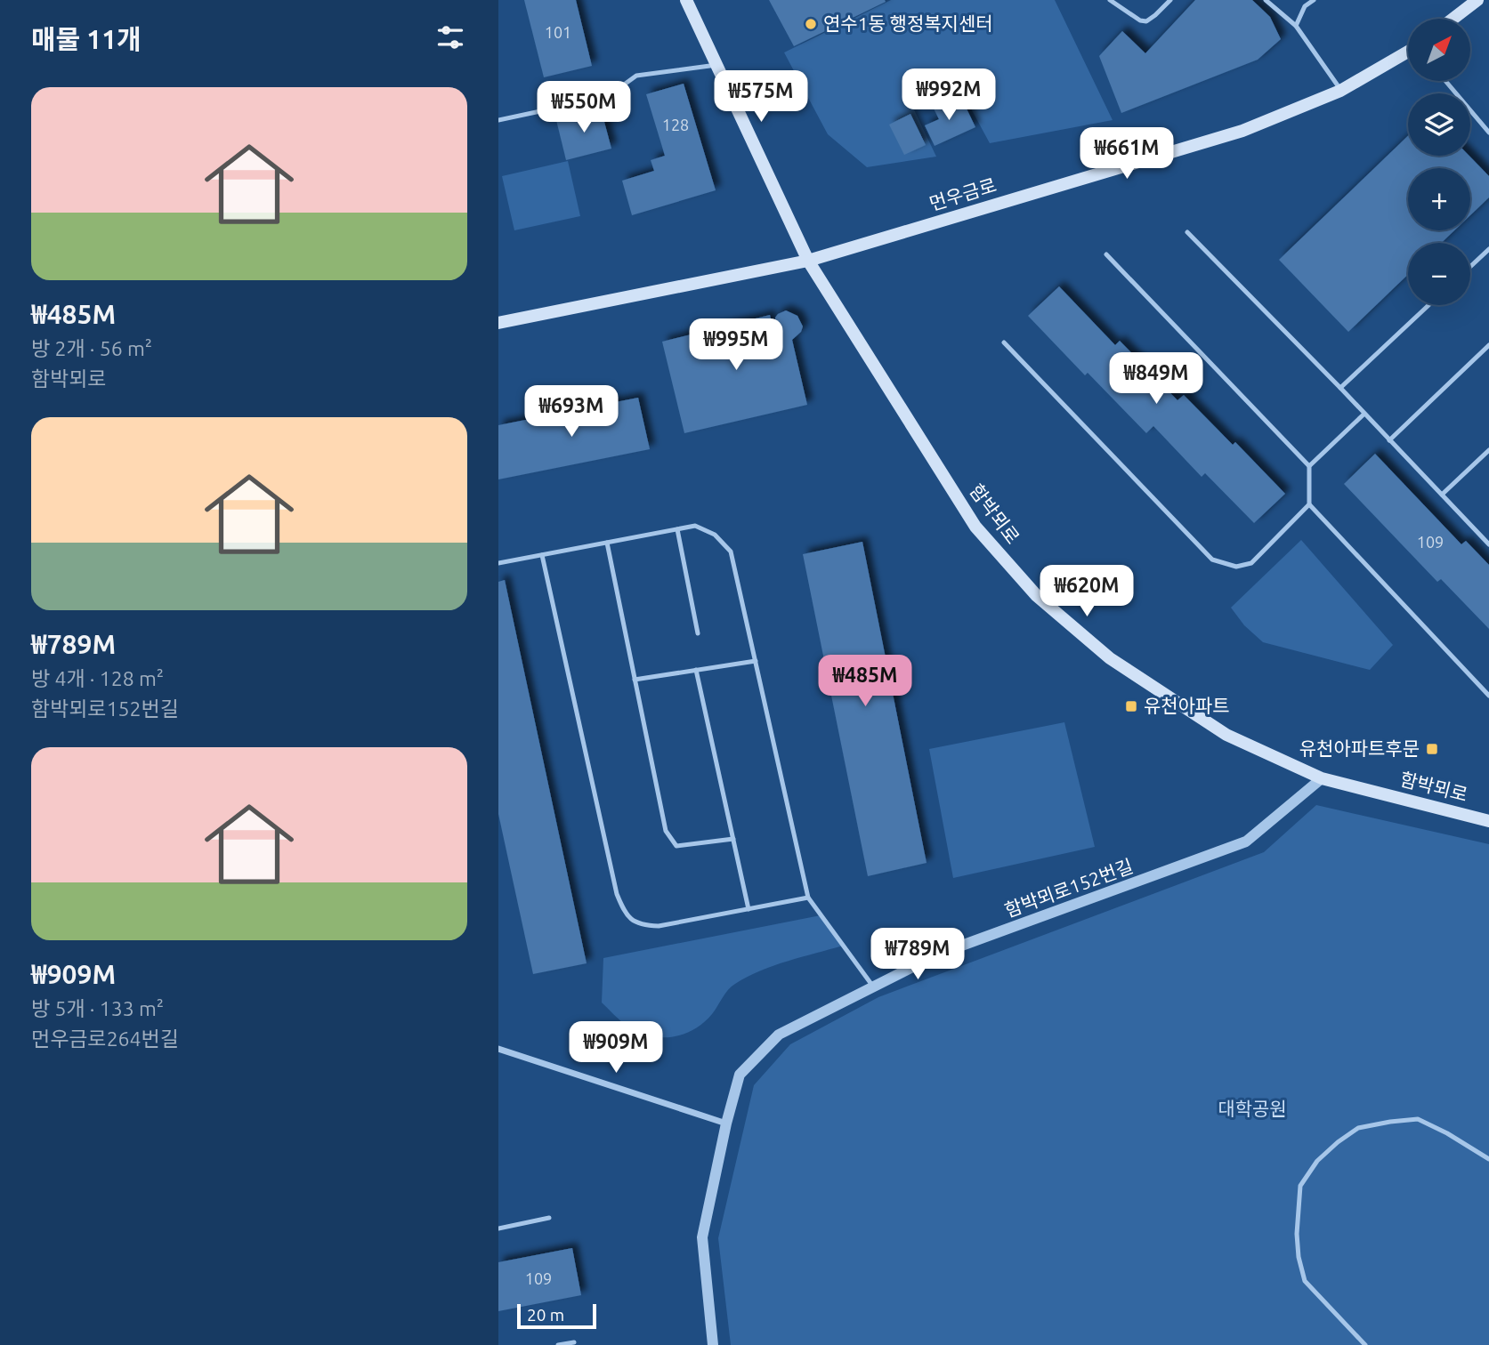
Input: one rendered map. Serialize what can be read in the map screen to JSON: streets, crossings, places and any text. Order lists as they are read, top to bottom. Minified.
{"streets":{"main road":["먼우금로","함박뫼로"],"street":["함박뫼로152번길"]},"crossings":[["먼우금로","함박뫼로"],["함박뫼로","함박뫼로152번길"]],"parks":["대학공원"],"places":{"other":["연수1동 행정복지센터"],"transit":["유천아파트","유천아파트후문"]},"house_numbers":["101","128","109","109"],"scale_bar":"20 m","north":"top right","page":{"heading":"매물 11개","map_buttons":["+","−"],"price":["₩992M","₩575M","₩550M","₩661M","₩995M","₩849M","₩693M","₩620M","₩485M","₩789M","₩909M"],"list":[{"name":"₩485M","note":"방 2개 · 56 m² · 함박뫼로"},{"name":"₩789M","note":"방 4개 · 128 m² · 함박뫼로152번길"},{"name":"₩909M","note":"방 5개 · 133 m² · 먼우금로264번길"}],"scale":"20 m"}}
